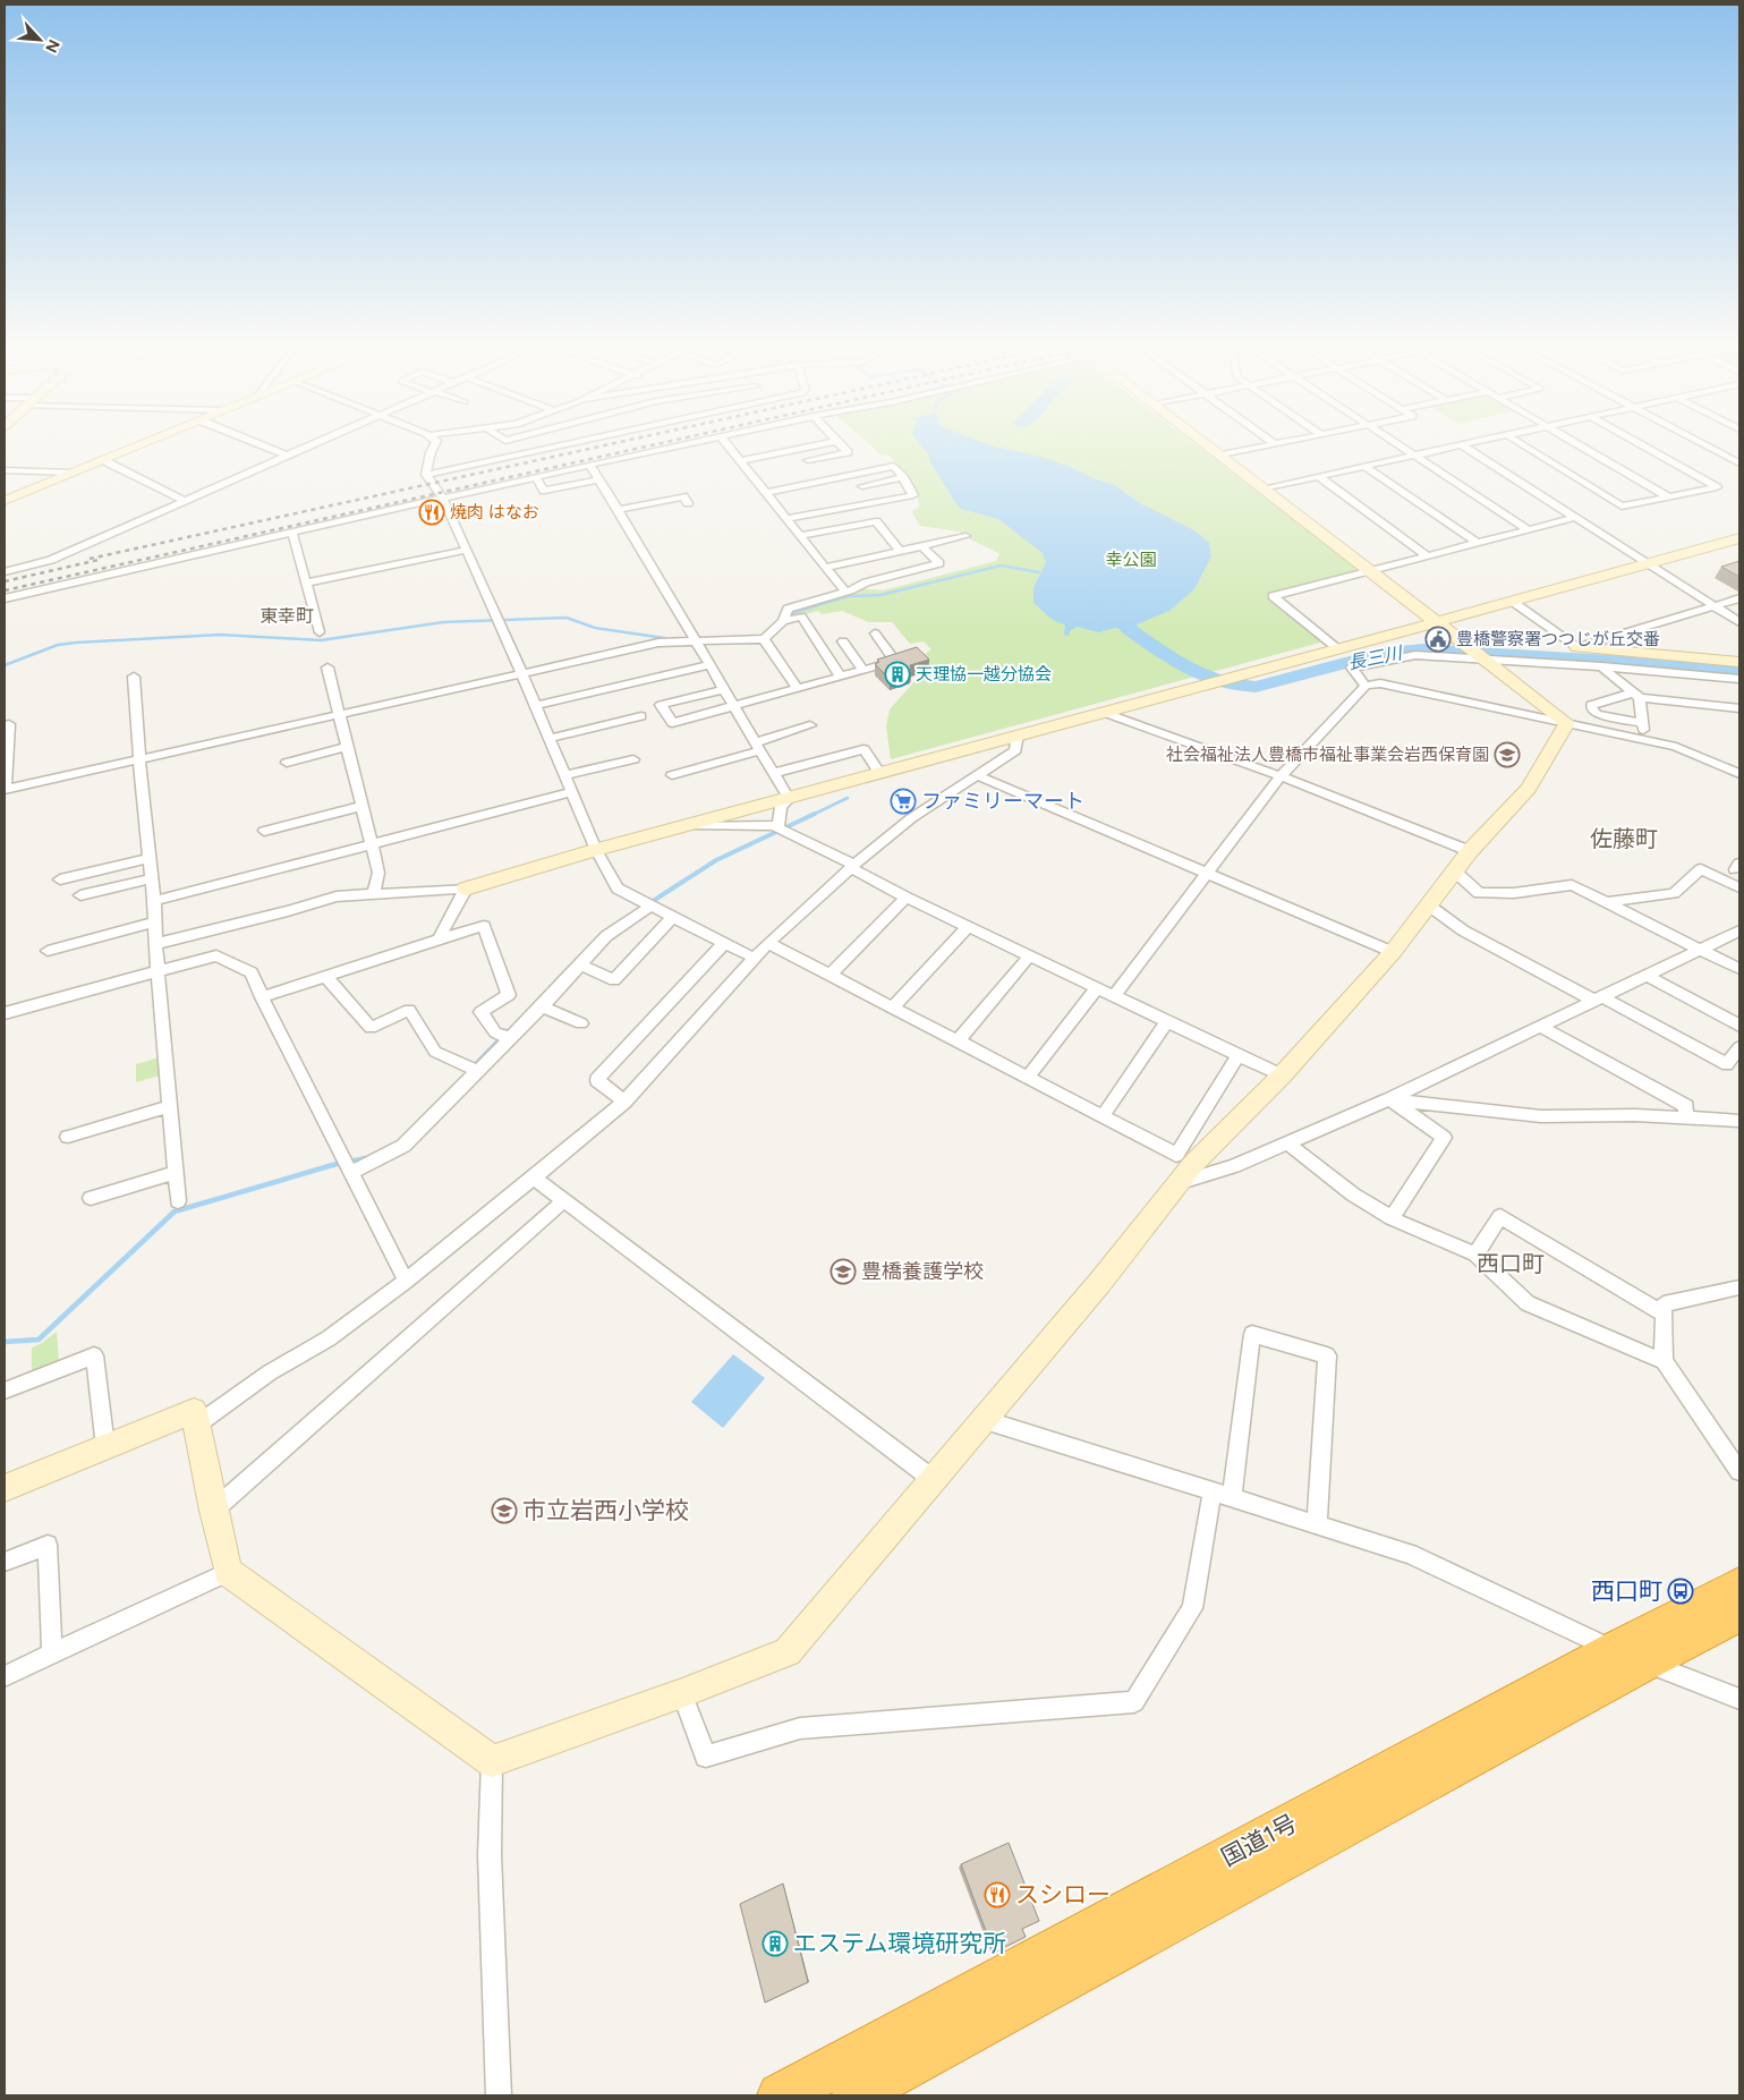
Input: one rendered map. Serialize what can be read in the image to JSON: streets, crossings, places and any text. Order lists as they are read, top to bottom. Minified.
{"streets":{"highway":["国道1号"]},"districts":["東幸町","佐藤町","西口町"],"water":["長三川"],"parks":["幸公園"],"places":{"restaurant":["焼肉 はなお","スシロー"],"public building":["豊橋警察署つつじが丘交番"],"building":["天理協一越分協会","エステム環境研究所"],"school or university":["社会福祉法人豊橋市福祉事業会岩西保育園","豊橋養護学校","市立岩西小学校"],"supermarket":["ファミリーマート"],"bus stop":["西口町"]},"north":"bottom right"}
